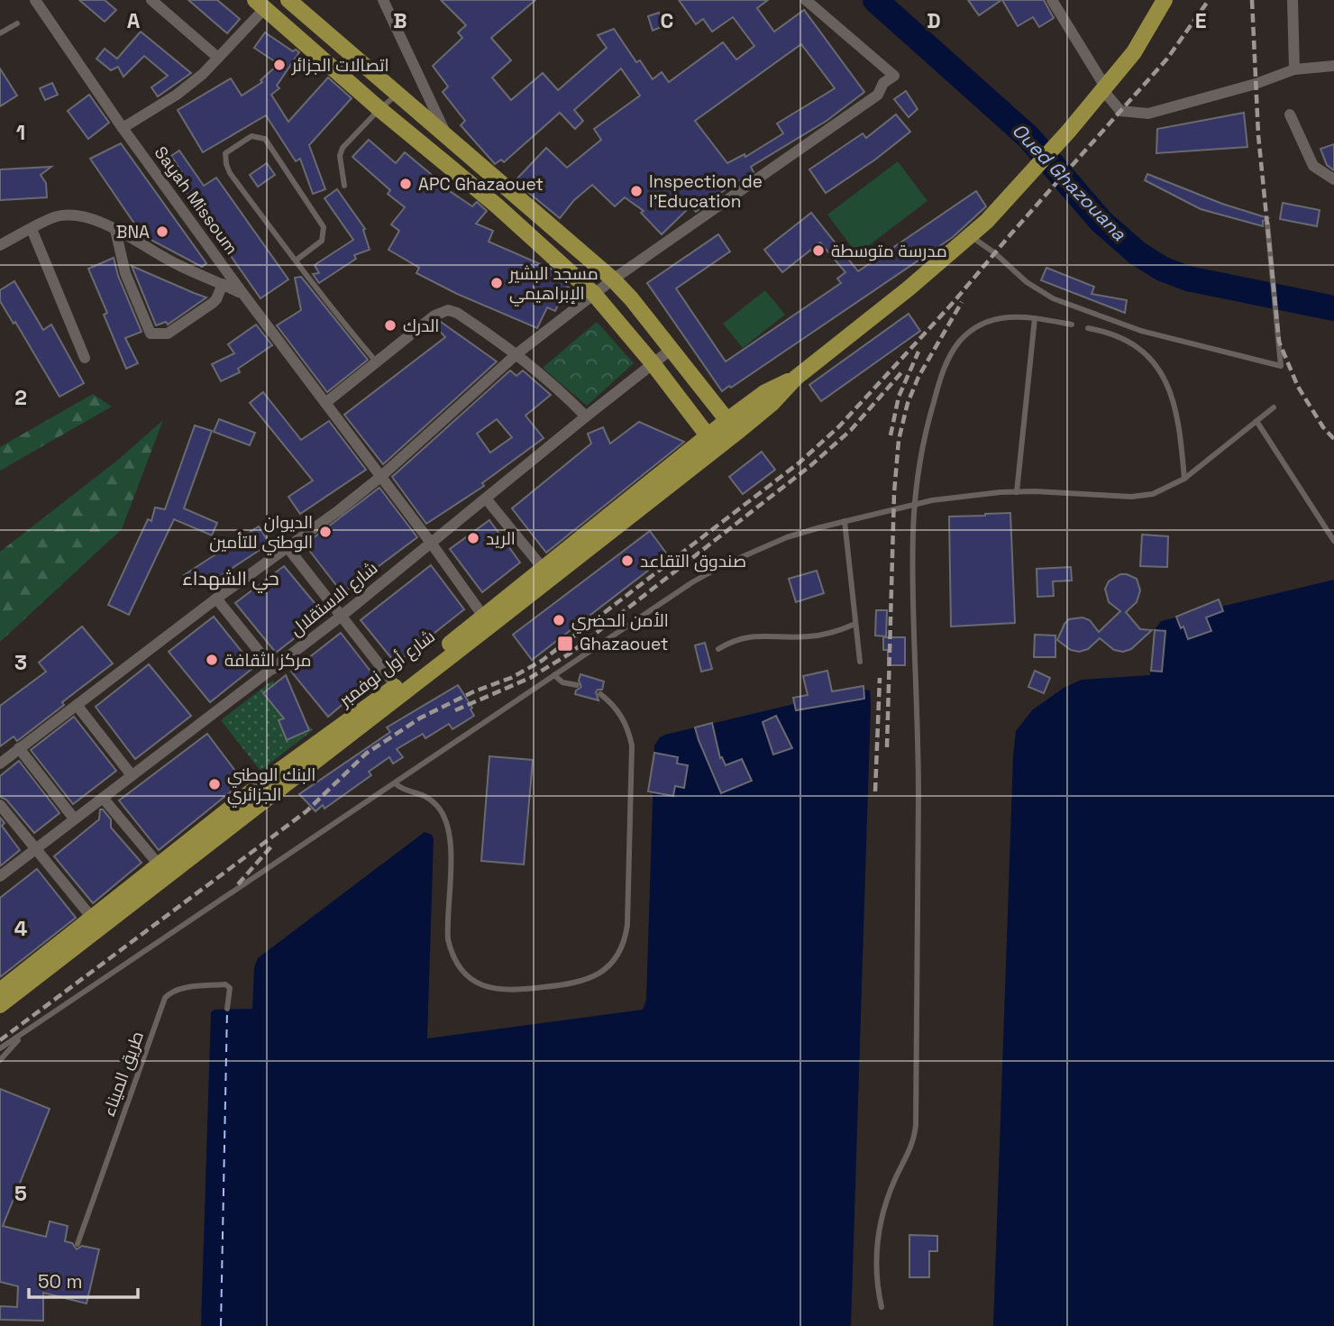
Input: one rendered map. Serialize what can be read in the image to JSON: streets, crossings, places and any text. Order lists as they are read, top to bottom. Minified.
{"streets":{"main road":["شارع أول نوفمبر"],"street":["Sayah Missoum","شارع الاستقلال"],"lane":["طريق الميناء"]},"crossings":[["Sayah Missoum","شارع الاستقلال"],["Sayah Missoum","شارع أول نوفمبر"]],"districts":["حي الشهداء"],"water":["Oued Ghazouana"],"places":{"other":["اتصالات الجزائر","APC Ghazaouet","Inspection de l'Education","BNA","مدرسة متوسطة","مسجد البشير الإبراهيمي","الدرك","الديوان الوطني للتأمين","الريد","صندوق التقاعد","الأمن الحضري","مركز الثقافة","البنك الوطني الجزائري"],"transit":["Ghazaouet"]},"scale_bar":"50 m","grid":{"columns":["A","B","C","D","E"],"rows":["1","2","3","4","5"]}}
